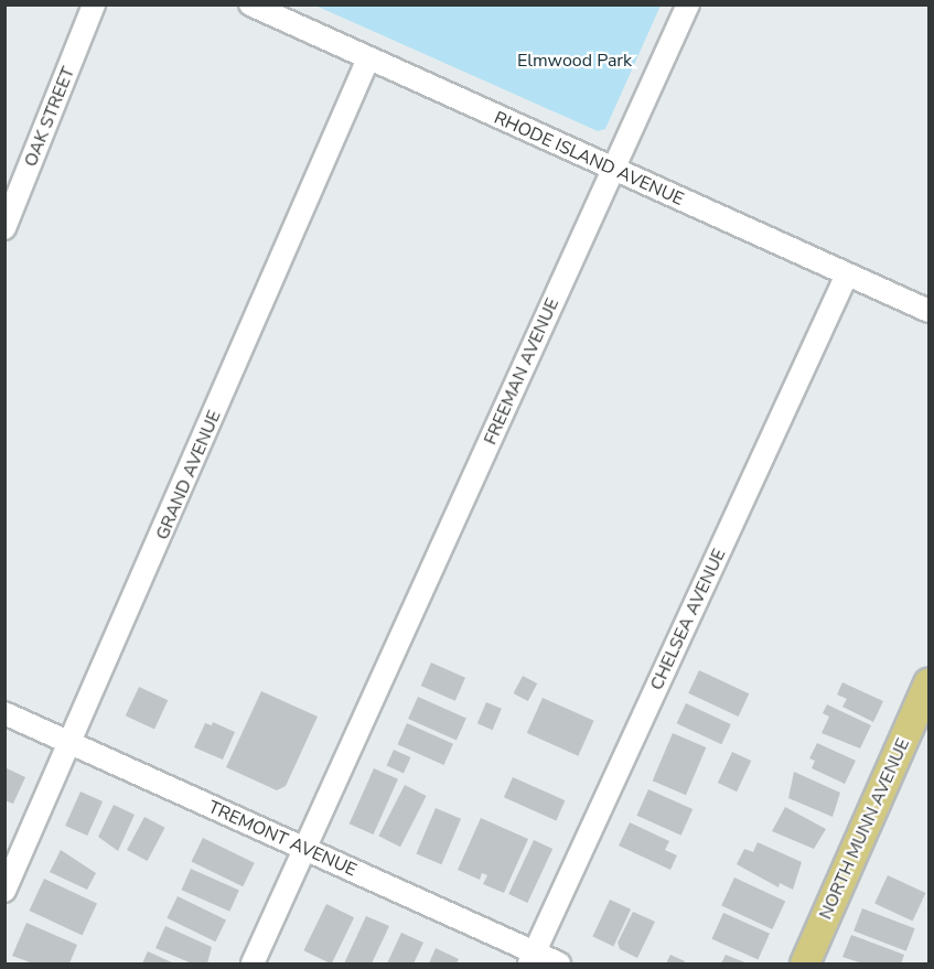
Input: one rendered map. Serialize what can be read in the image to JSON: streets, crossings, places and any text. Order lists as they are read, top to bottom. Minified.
{"streets":{"main road":["NORTH MUNN AVENUE"],"street":["OAK STREET","RHODE ISLAND AVENUE","FREEMAN AVENUE","GRAND AVENUE","CHELSEA AVENUE","TREMONT AVENUE"]},"crossings":[["RHODE ISLAND AVENUE","FREEMAN AVENUE"],["RHODE ISLAND AVENUE","GRAND AVENUE"],["RHODE ISLAND AVENUE","CHELSEA AVENUE"],["FREEMAN AVENUE","TREMONT AVENUE"],["GRAND AVENUE","TREMONT AVENUE"],["CHELSEA AVENUE","TREMONT AVENUE"]],"parks":["Elmwood Park"]}
